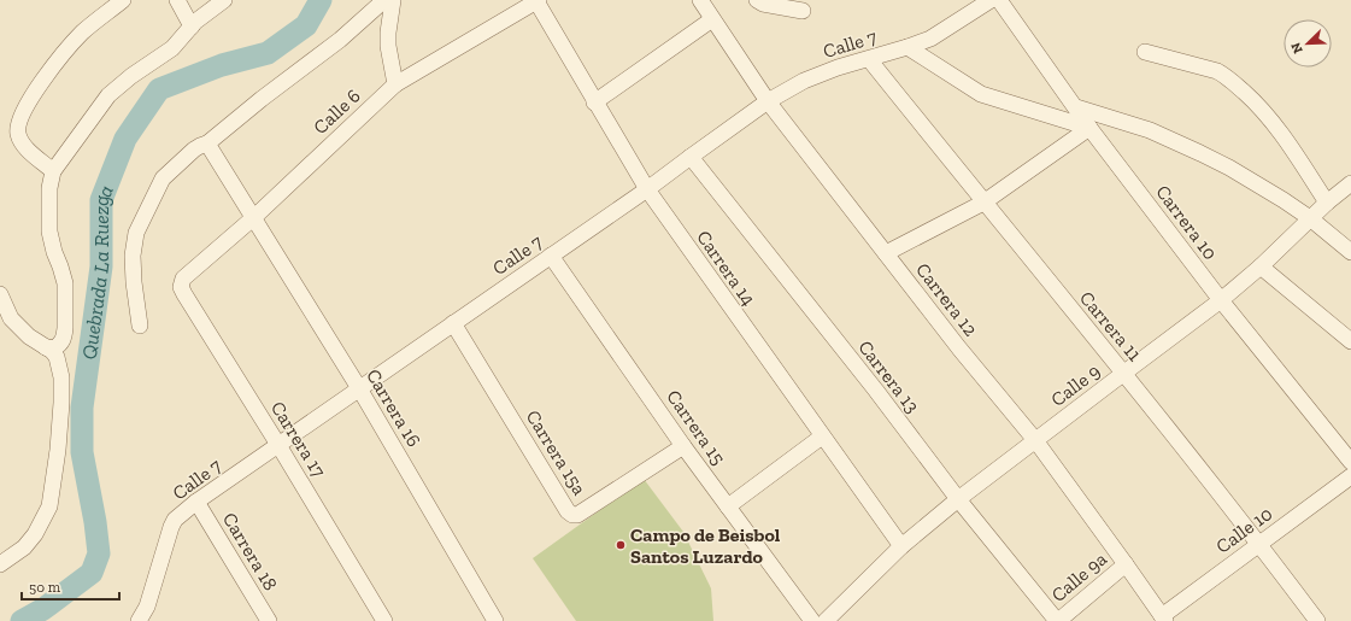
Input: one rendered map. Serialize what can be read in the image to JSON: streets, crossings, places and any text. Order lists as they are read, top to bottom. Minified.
{"streets":{"street":["Calle 7","Calle 6","Carrera 10","Carrera 14","Carrera 12","Carrera 11","Carrera 13","Calle 9","Carrera 16","Carrera 15","Carrera 17","Carrera 15a","Calle 10","Carrera 18","Calle 9a"]},"crossings":[["Calle 7","Carrera 14"],["Calle 7","Carrera 12"],["Calle 7","Carrera 11"],["Calle 7","Carrera 13"],["Calle 7","Carrera 16"],["Calle 7","Carrera 15"],["Calle 7","Carrera 17"],["Calle 7","Carrera 15a"],["Calle 7","Carrera 18"],["Calle 6","Carrera 14"],["Calle 6","Carrera 16"],["Calle 6","Carrera 17"],["Carrera 10","Calle 9"],["Carrera 14","Calle 9"],["Carrera 12","Calle 9"],["Carrera 12","Calle 10"],["Carrera 12","Calle 9a"],["Carrera 11","Calle 9"],["Carrera 11","Calle 10"],["Carrera 13","Calle 9"],["Carrera 13","Calle 9a"],["Carrera 15","Carrera 15a"]],"water":["Quebrada La Ruezga"],"places":["Campo de Beisbol Santos Luzardo"],"scale_bar":"50 m","north":"bottom left"}
